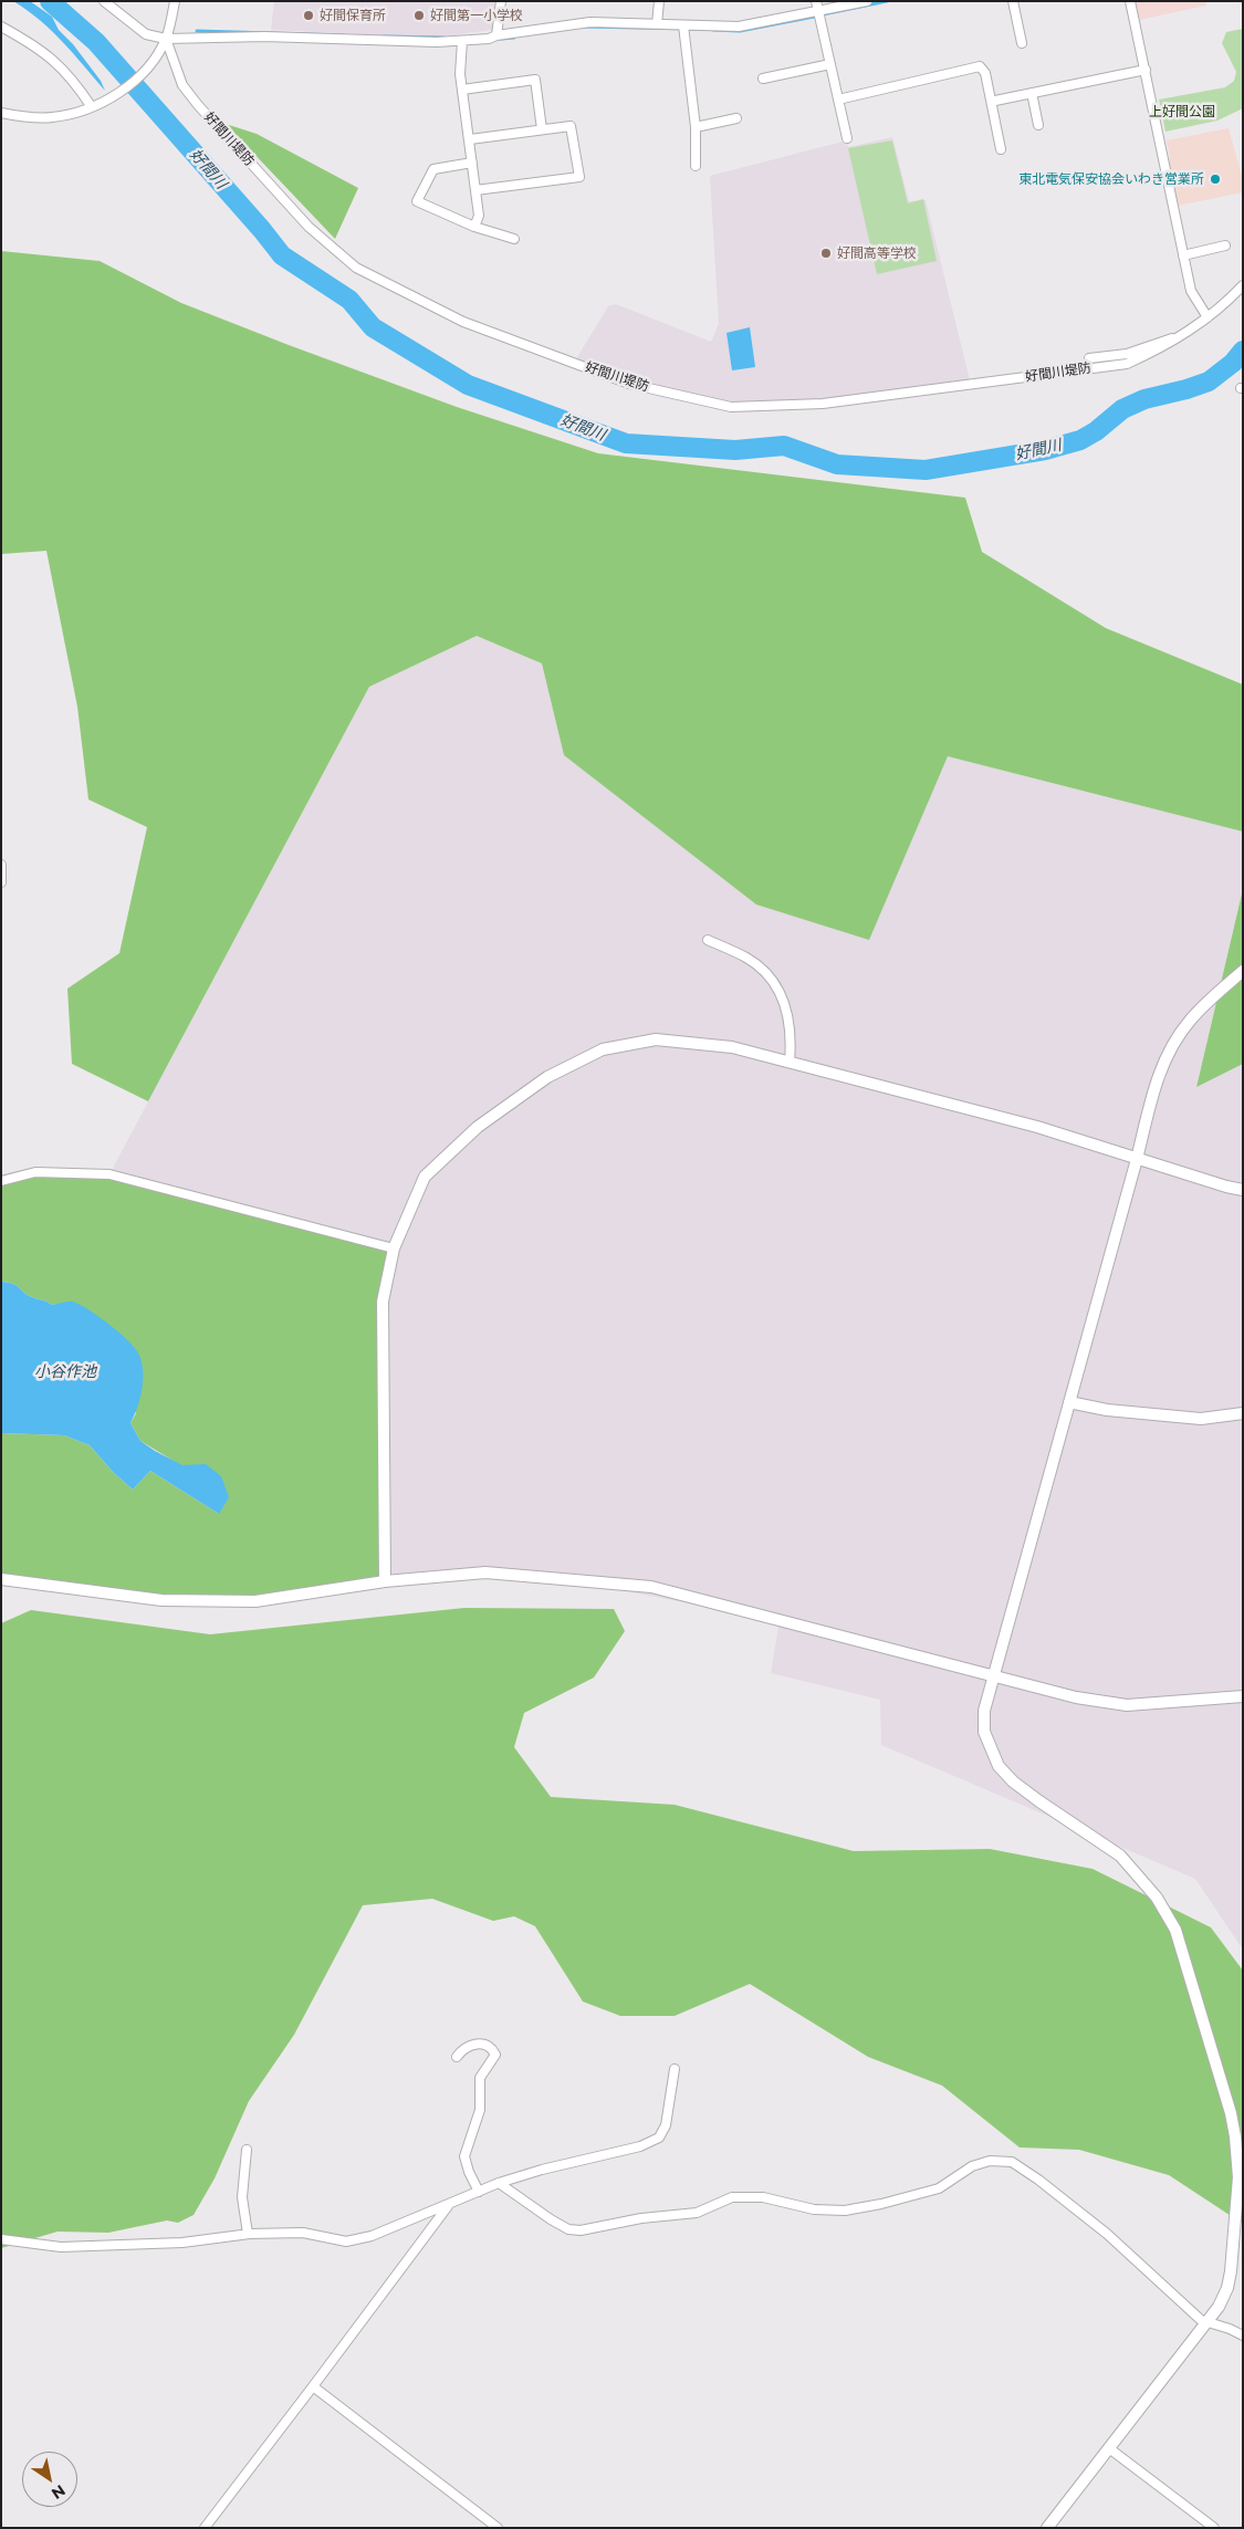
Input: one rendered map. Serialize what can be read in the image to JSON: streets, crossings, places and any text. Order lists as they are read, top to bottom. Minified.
{"streets":{"street":["好間川堤防"]},"water":["好間川","小谷作池"],"parks":["上好間公園"],"places":["好間保育所","好間第一小学校","東北電気保安協会いわき営業所","好間高等学校"],"north":"bottom right"}
